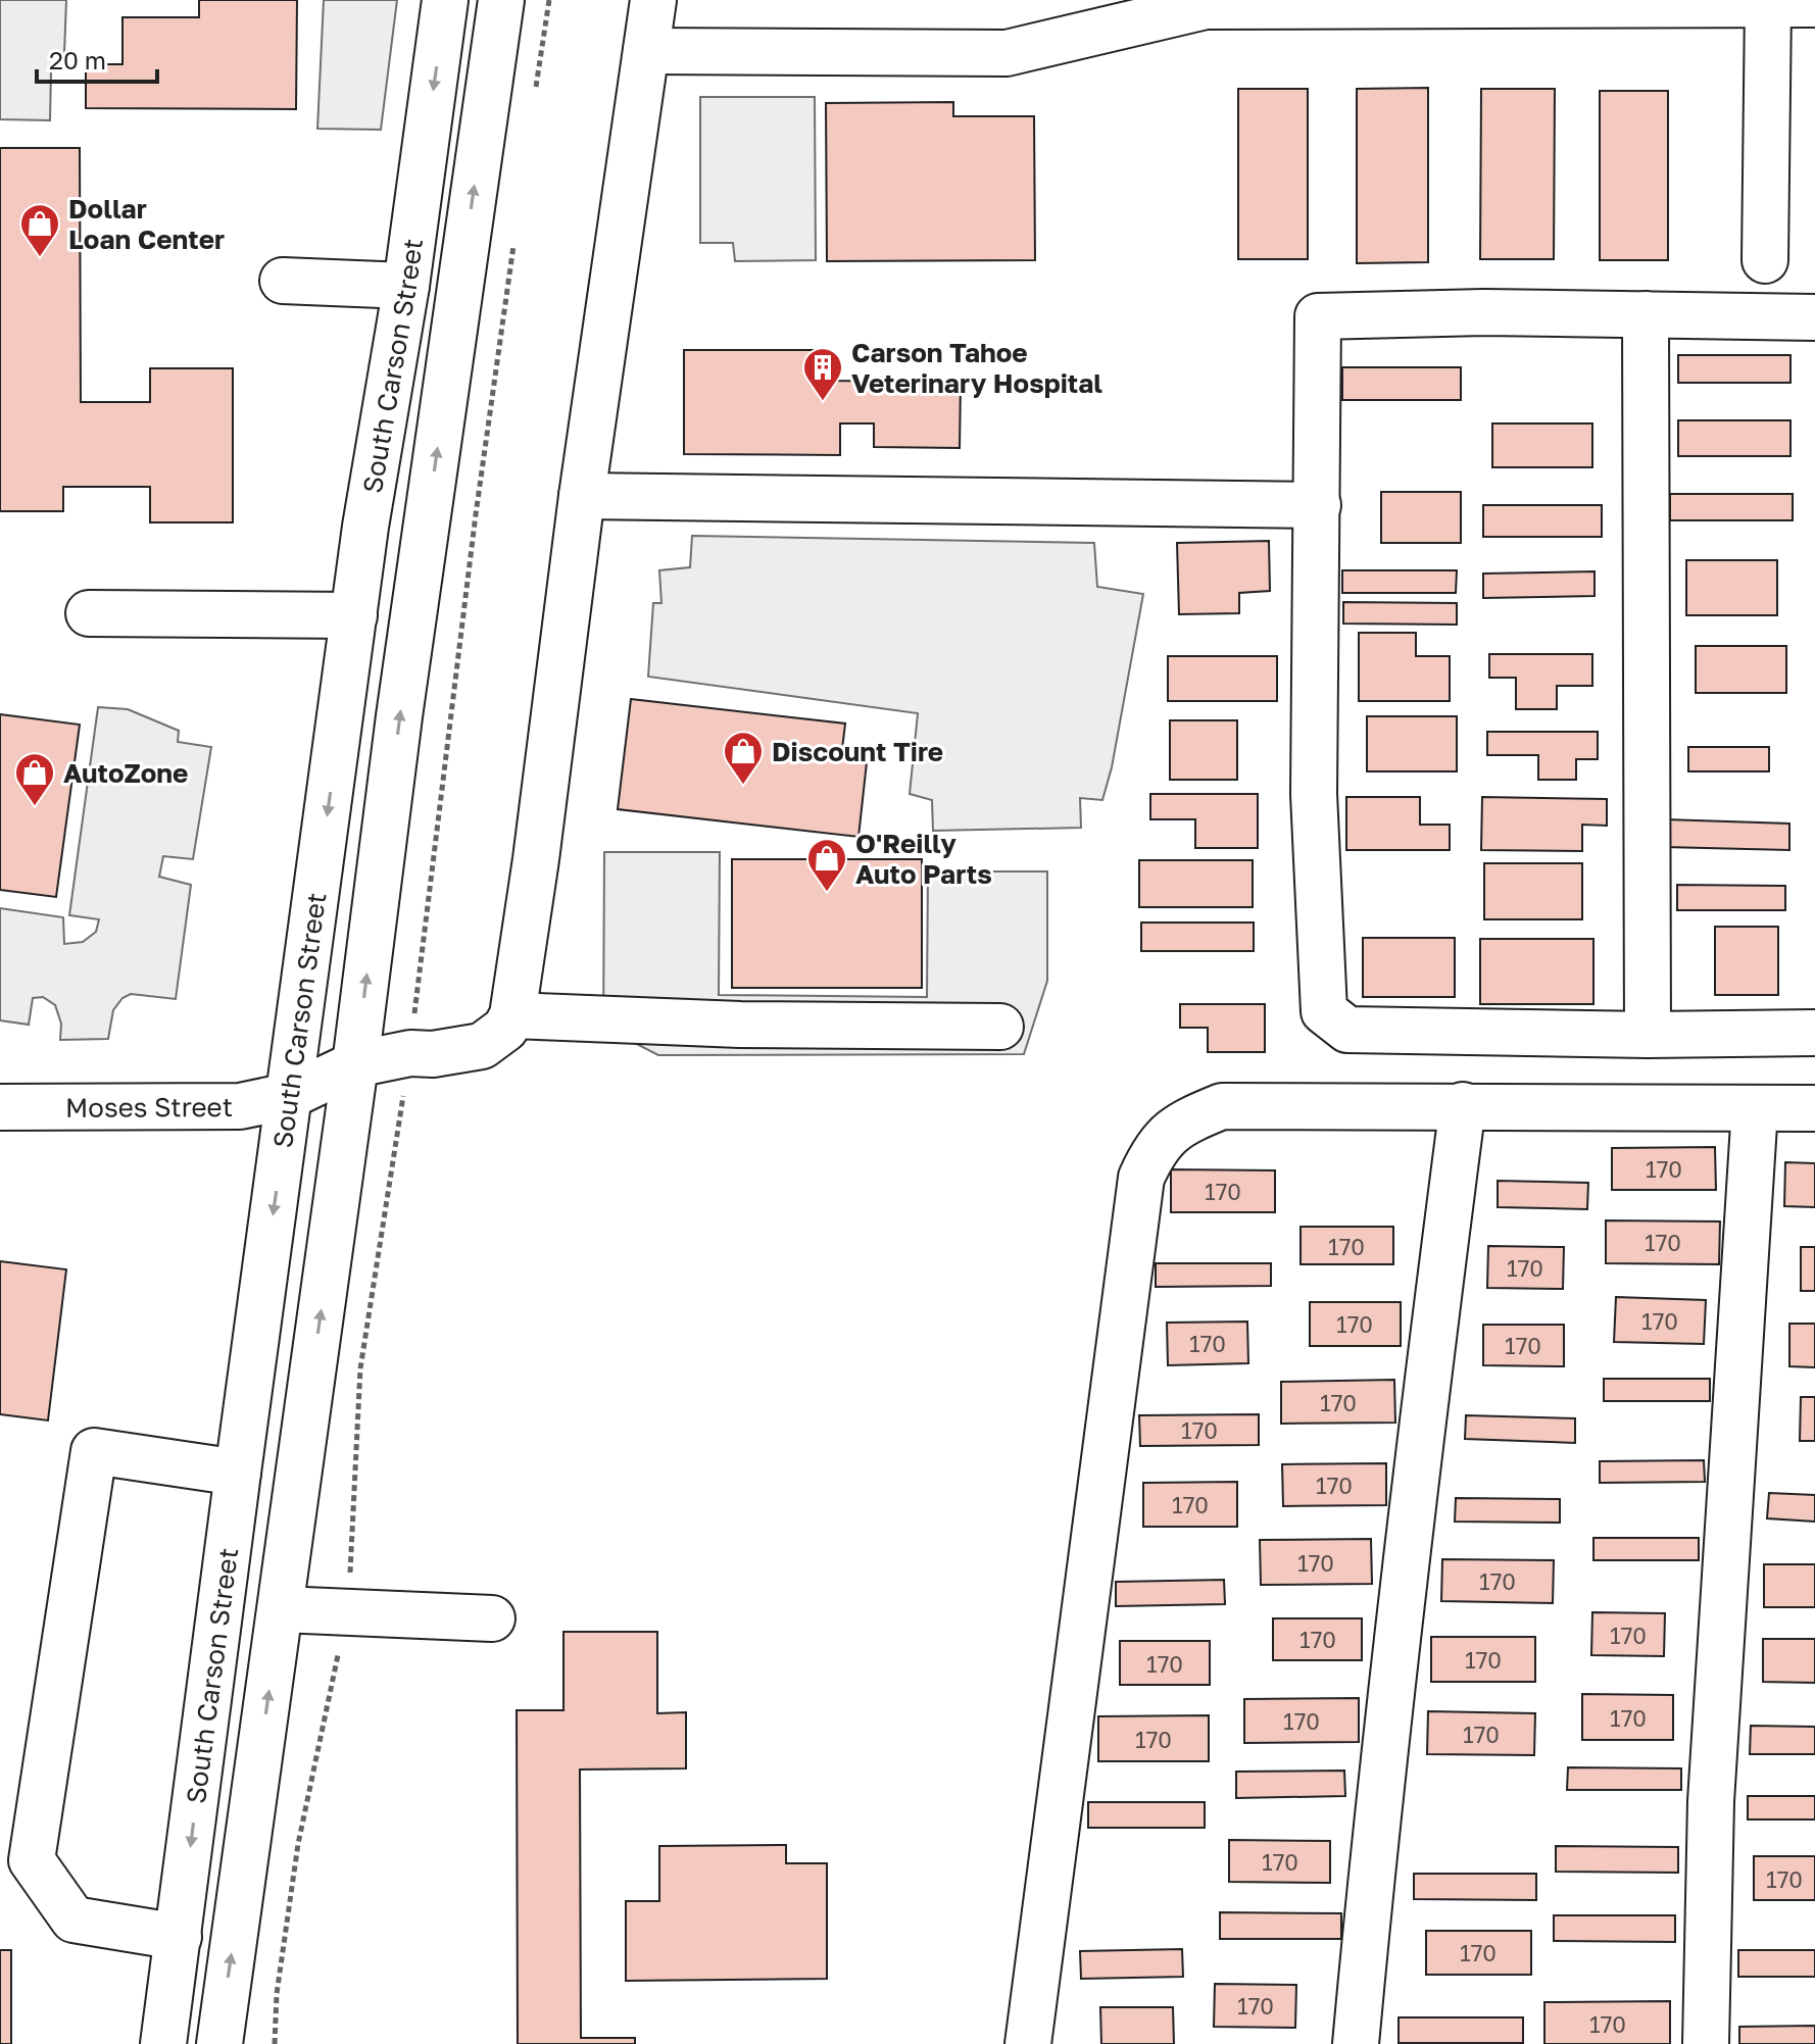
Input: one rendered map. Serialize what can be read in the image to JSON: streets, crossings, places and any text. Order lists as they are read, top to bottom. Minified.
{"streets":{"street":["South Carson Street","Moses Street"]},"crossings":[["South Carson Street","Moses Street"]],"places":{"shop":["Dollar Loan Center","Discount Tire","AutoZone","O'Reilly Auto Parts"],"building":["Carson Tahoe Veterinary Hospital"]},"house_numbers":["170","170","170","170","170","170","170","170","170","170","170","170","170","170","170","170","170","170","170","170","170","170","170","170","170","170","170","170"],"scale_bar":"20 m"}
